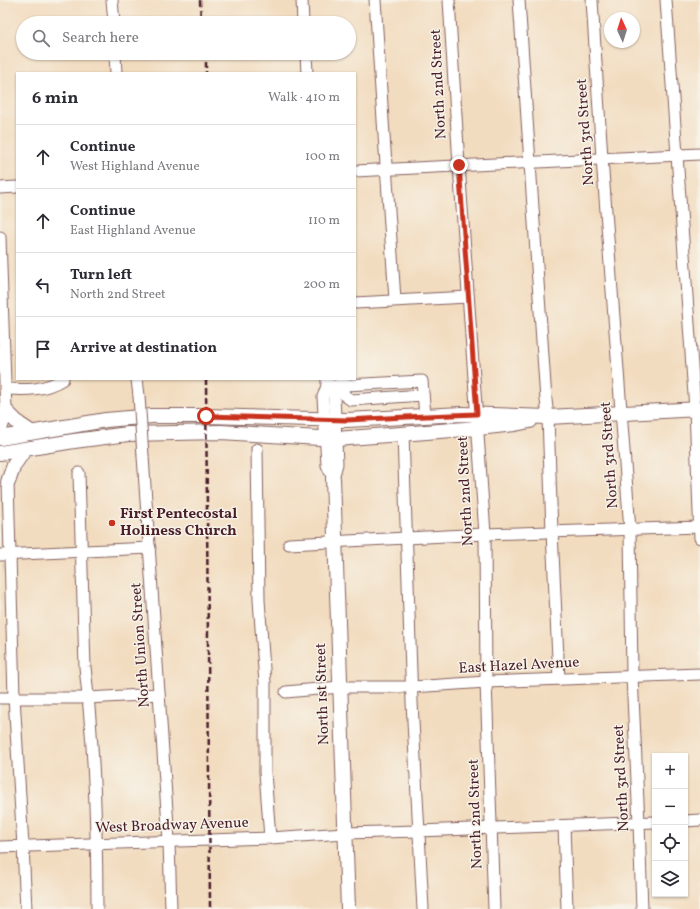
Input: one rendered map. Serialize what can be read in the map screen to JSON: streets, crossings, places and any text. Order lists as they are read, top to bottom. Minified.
{"streets":{"main road":["North 1st Street"],"street":["North 2nd Street","North 3rd Street","North Union Street","East Hazel Avenue","West Broadway Avenue"]},"crossings":[["North 2nd Street","East Hazel Avenue"],["North 2nd Street","West Broadway Avenue"],["North 3rd Street","East Hazel Avenue"],["North 3rd Street","West Broadway Avenue"],["North Union Street","West Broadway Avenue"],["East Hazel Avenue","North 1st Street"],["North 1st Street","West Broadway Avenue"]],"places":["First Pentecostal Holiness Church"],"north":"top","page":{"search":"Search here","heading":["6 min","Walk · 410 m"],"list":[["Continue","West Highland Avenue","100 m"],["Continue","East Highland Avenue","110 m"],["Turn left","North 2nd Street","200 m"],"Arrive at destination"],"map_buttons":["+","−"]}}
